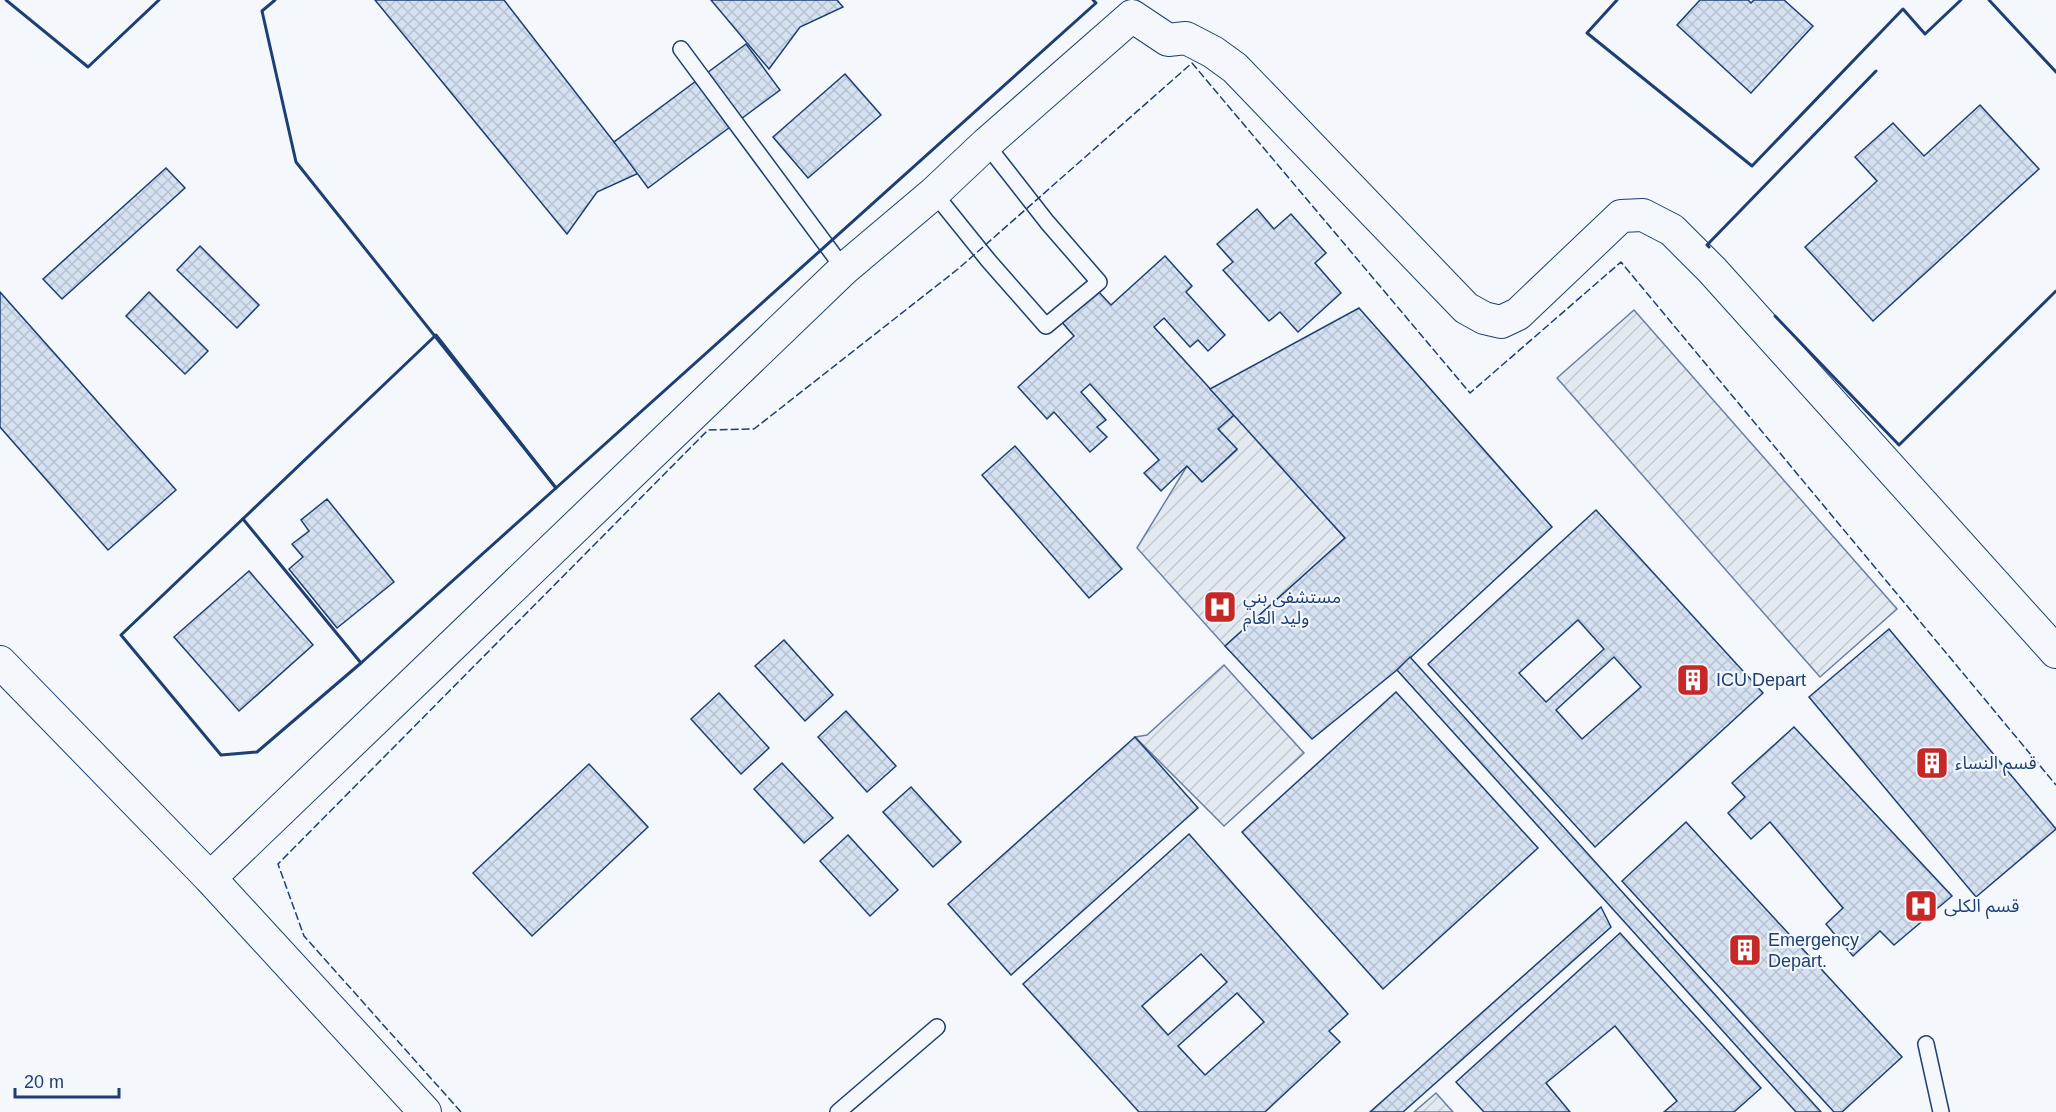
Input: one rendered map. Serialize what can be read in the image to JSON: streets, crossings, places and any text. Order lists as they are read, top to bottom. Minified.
{"places":{"hospital":["مستشفى بني وليد العام","قسم الكلى"],"building":["ICU Depart","قسم النساء","Emergency Depart."]},"scale_bar":"20 m"}
